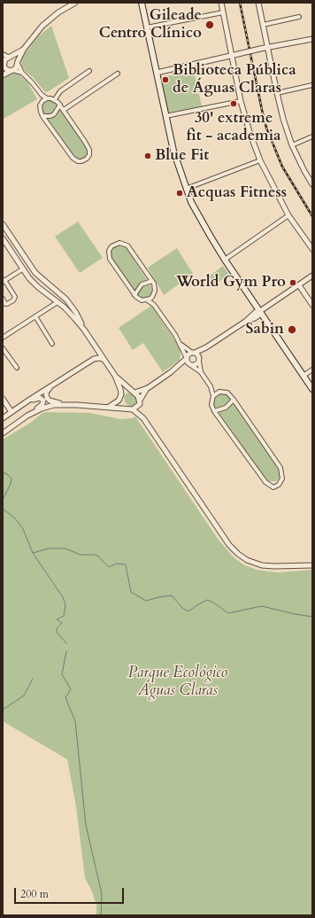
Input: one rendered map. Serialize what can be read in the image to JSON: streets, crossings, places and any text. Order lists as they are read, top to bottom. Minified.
{"parks":["Parque Ecológico Águas Claras"],"places":["Gileade Centro Clínico","Biblioteca Pública de Águas Claras","30' extreme fit - academia","Blue Fit","Acquas Fitness","World Gym Pro","Sabin"],"scale_bar":"200 m"}
